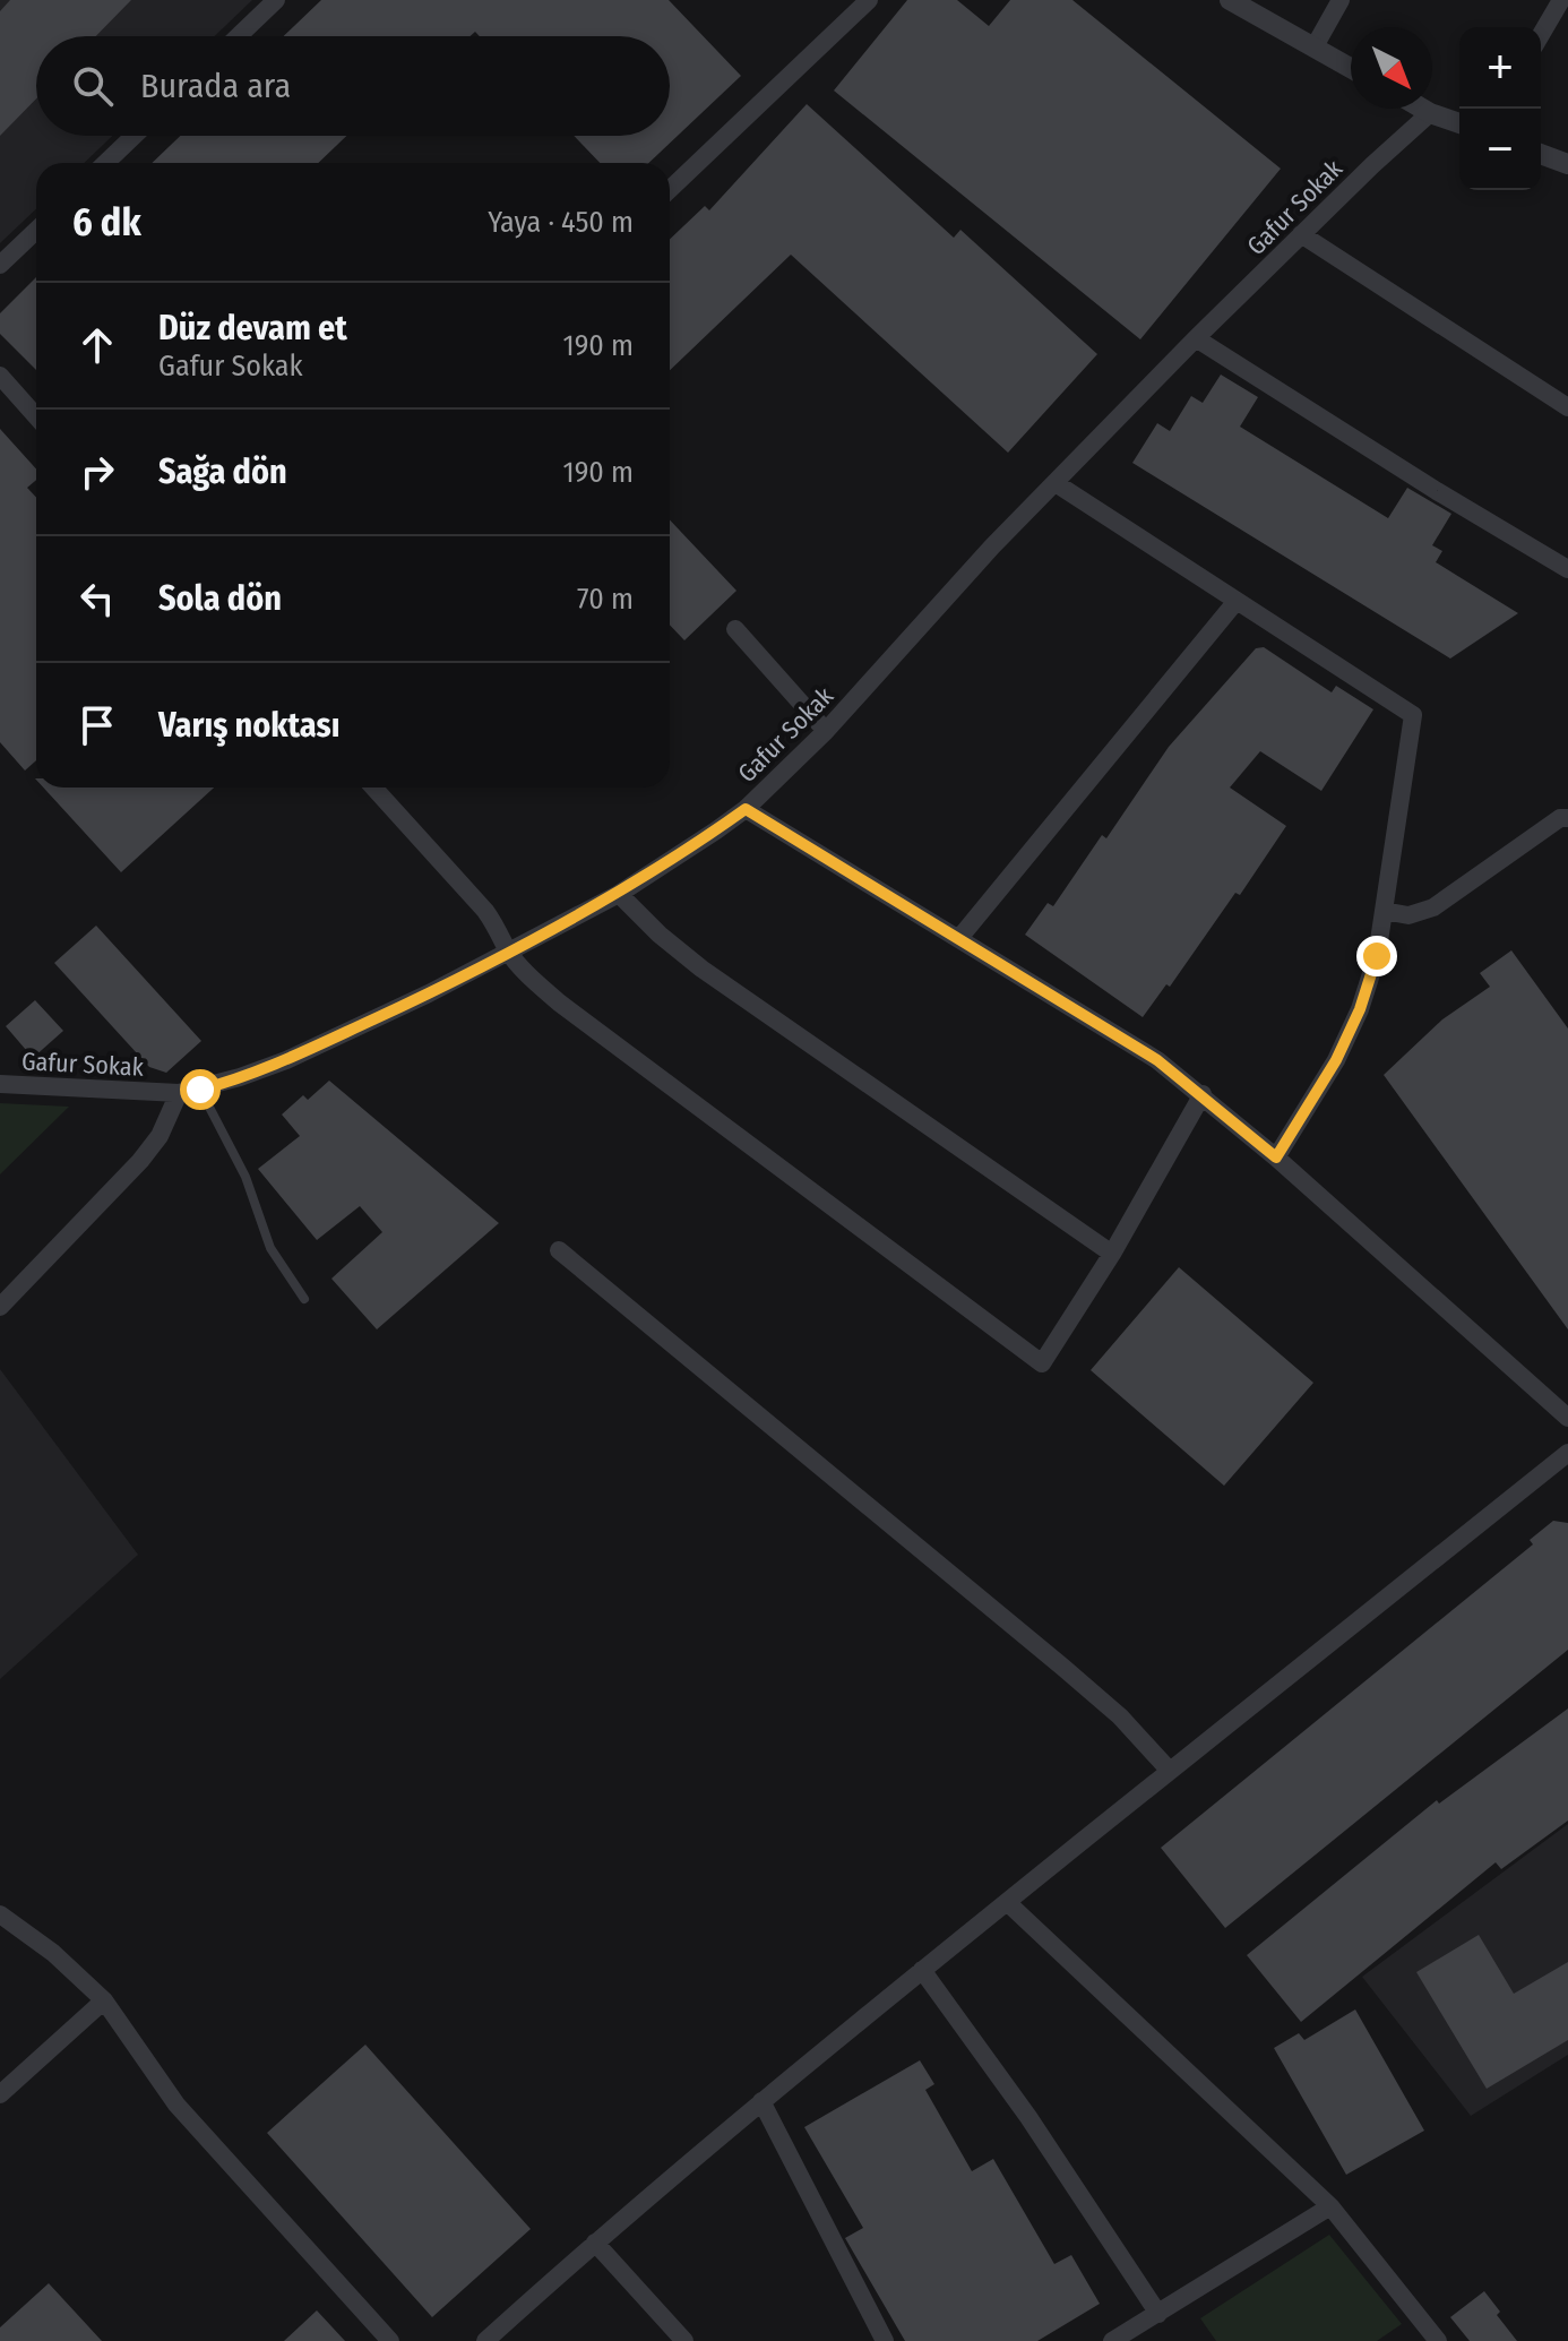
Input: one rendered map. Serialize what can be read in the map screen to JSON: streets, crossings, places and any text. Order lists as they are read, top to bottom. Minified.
{"streets":{"street":["Gafur Sokak"]},"north":"bottom right","page":{"map_buttons":["+","−"],"search":"Burada ara","heading":["6 dk","Yaya · 450 m"],"list":[["Düz devam et","Gafur Sokak","190 m"],["Sağa dön","190 m"],["Sola dön","70 m"],"Varış noktası"]}}
